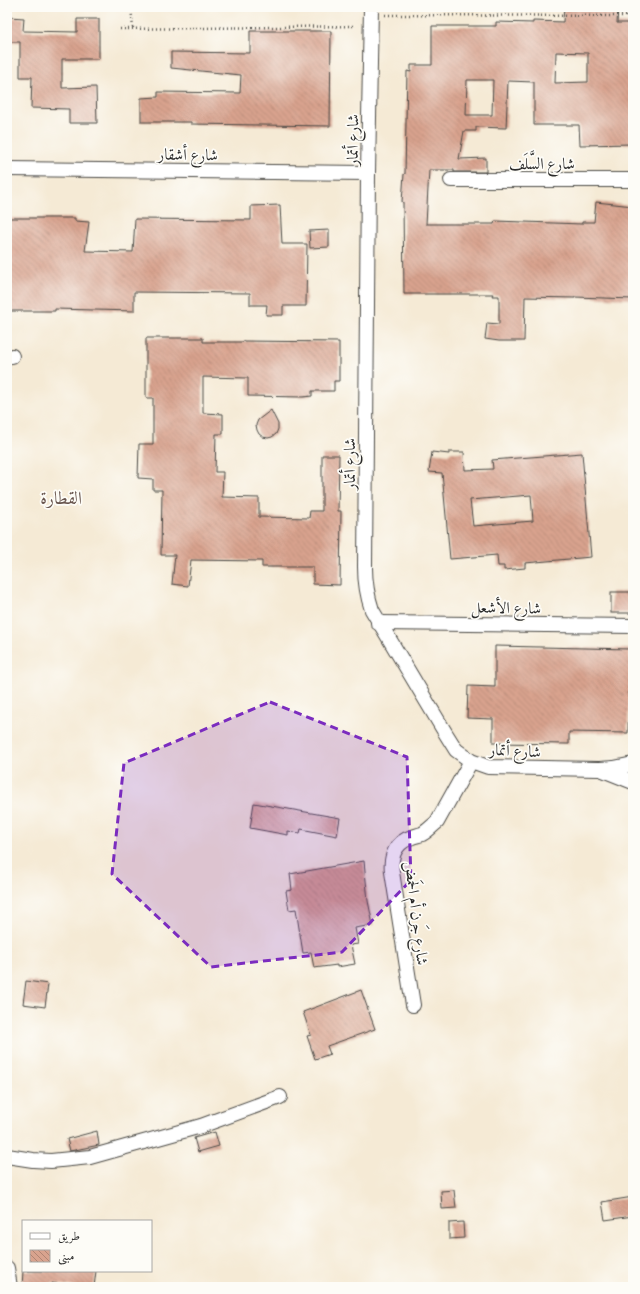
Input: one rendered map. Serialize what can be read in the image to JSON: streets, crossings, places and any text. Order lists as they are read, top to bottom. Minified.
{"streets":{"street":["شارع أتمار","شارع أشقار","شارع السَّلَف","شارع الأشعل","شارع جَرن أم الحَمض"]},"crossings":[["شارع أتمار","شارع أشقار"],["شارع أتمار","شارع الأشعل"],["شارع أتمار","شارع جَرن أم الحَمض"]],"districts":["القطارة"],"legend":["طريق","مبنى"]}
